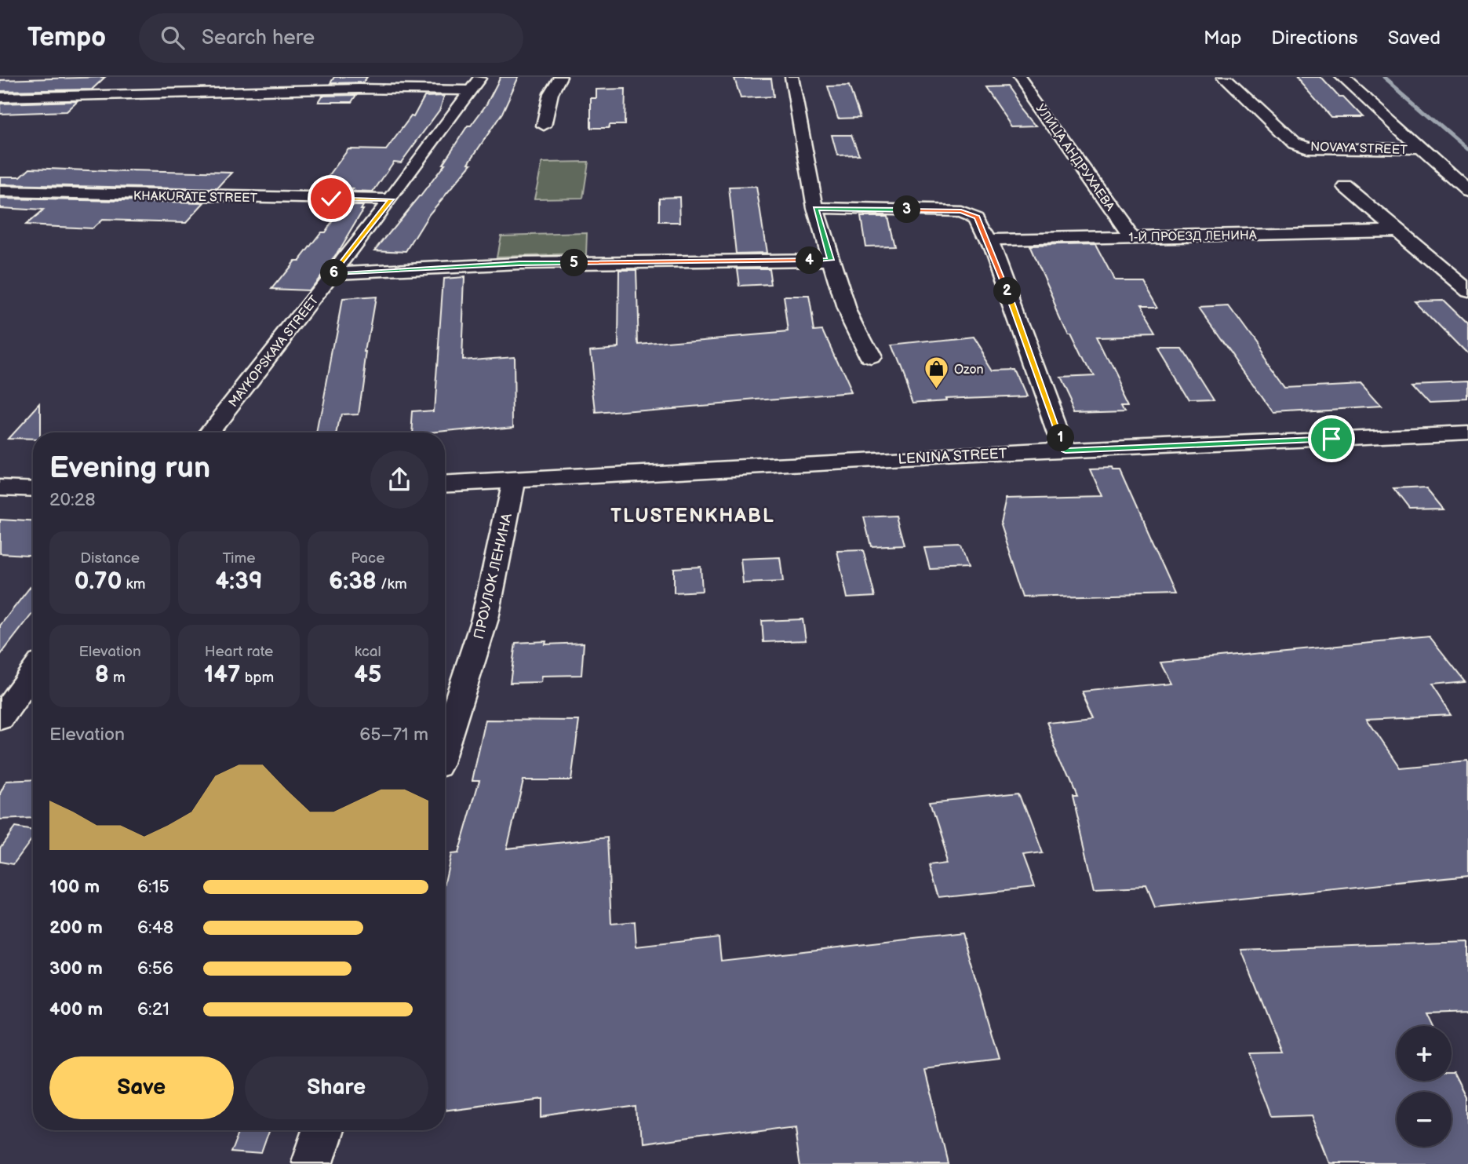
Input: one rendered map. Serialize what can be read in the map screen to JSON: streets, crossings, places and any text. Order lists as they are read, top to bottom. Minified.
{"streets":{"street":["NOVAYA STREET","УЛИЦА АНДРУХАЕВА","KHAKURATE STREET","1-Й ПРОЕЗД ЛЕНИНА","MAYKOPSKAYA STREET","LENINA STREET","ПРОУЛОК ЛЕНИНА"]},"crossings":[["УЛИЦА АНДРУХАЕВА","1-Й ПРОЕЗД ЛЕНИНА"],["KHAKURATE STREET","MAYKOPSKAYA STREET"],["LENINA STREET","ПРОУЛОК ЛЕНИНА"]],"districts":["TLUSTENKHABL"],"places":{"shop":["Ozon"]},"page":{"header":"Tempo","search":"Search here","nav":["Map","Directions","Saved"],"pins":["3","4","5","6","2","1"],"heading":["Evening run","20:28"],"stats":[["Distance","0.70 km"],["Time","4:39"],["Pace","6:38 /km"],["Elevation","8 m"],["Heart rate","147 bpm"],["kcal","45"]],"chart":["Elevation","65–71 m"],"list":[{"name":"100 m","note":"6:15"},{"name":"200 m","note":"6:48"},{"name":"300 m","note":"6:56"},{"name":"400 m","note":"6:21"}],"map_buttons":["+","−"],"buttons":["Save","Share"]}}
